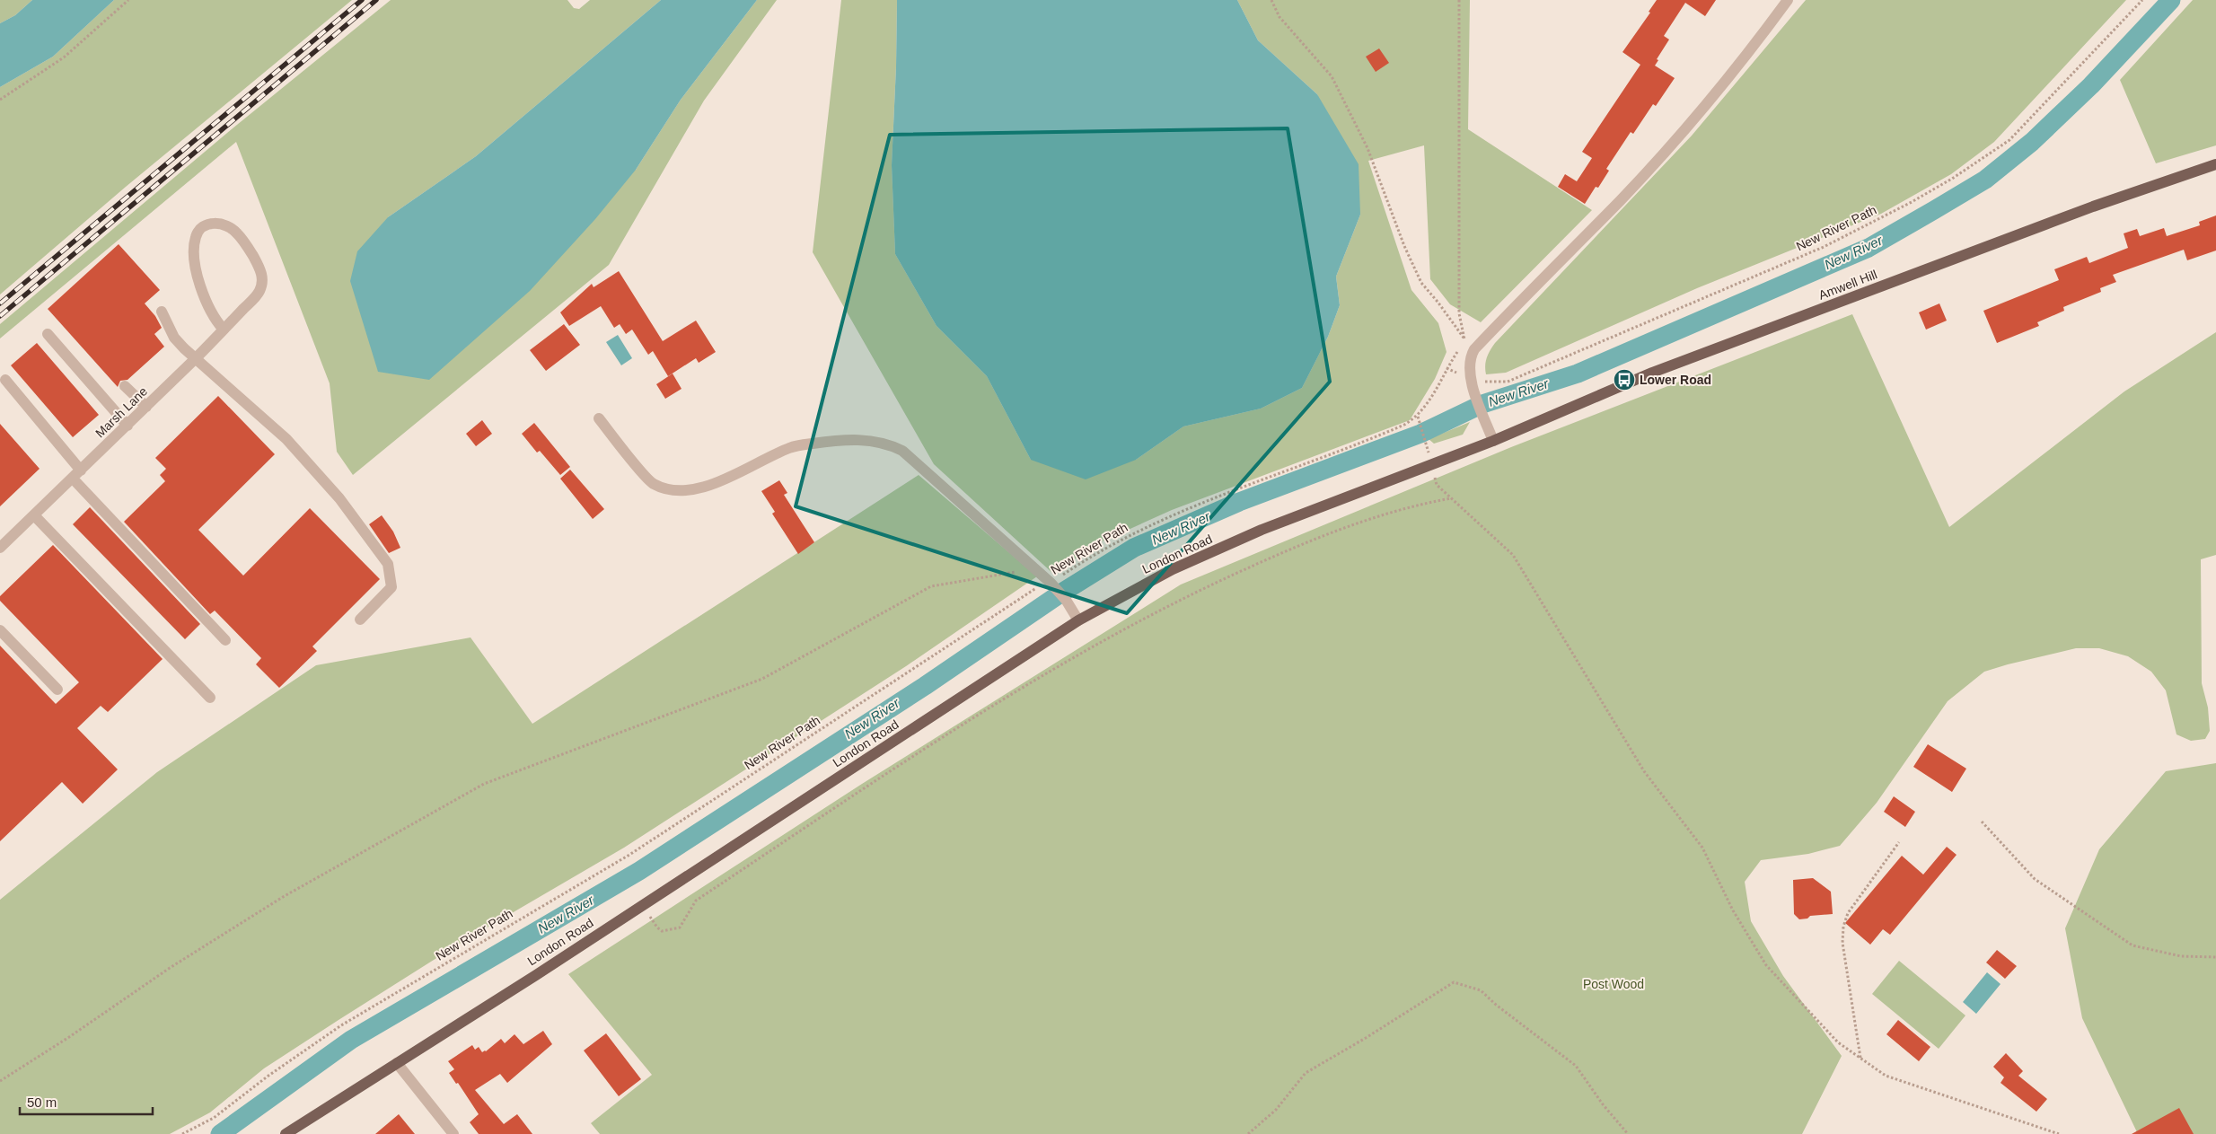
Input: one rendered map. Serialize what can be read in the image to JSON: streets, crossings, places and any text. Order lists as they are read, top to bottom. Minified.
{"streets":{"main road":["Amwell Hill","London Road"],"street":["Marsh Lane"],"path":["New River Path"]},"crossings":[["Amwell Hill","London Road"]],"water":["New River"],"parks":["Post Wood"],"places":{"bus stop":["Lower Road"]},"scale_bar":"50 m"}
